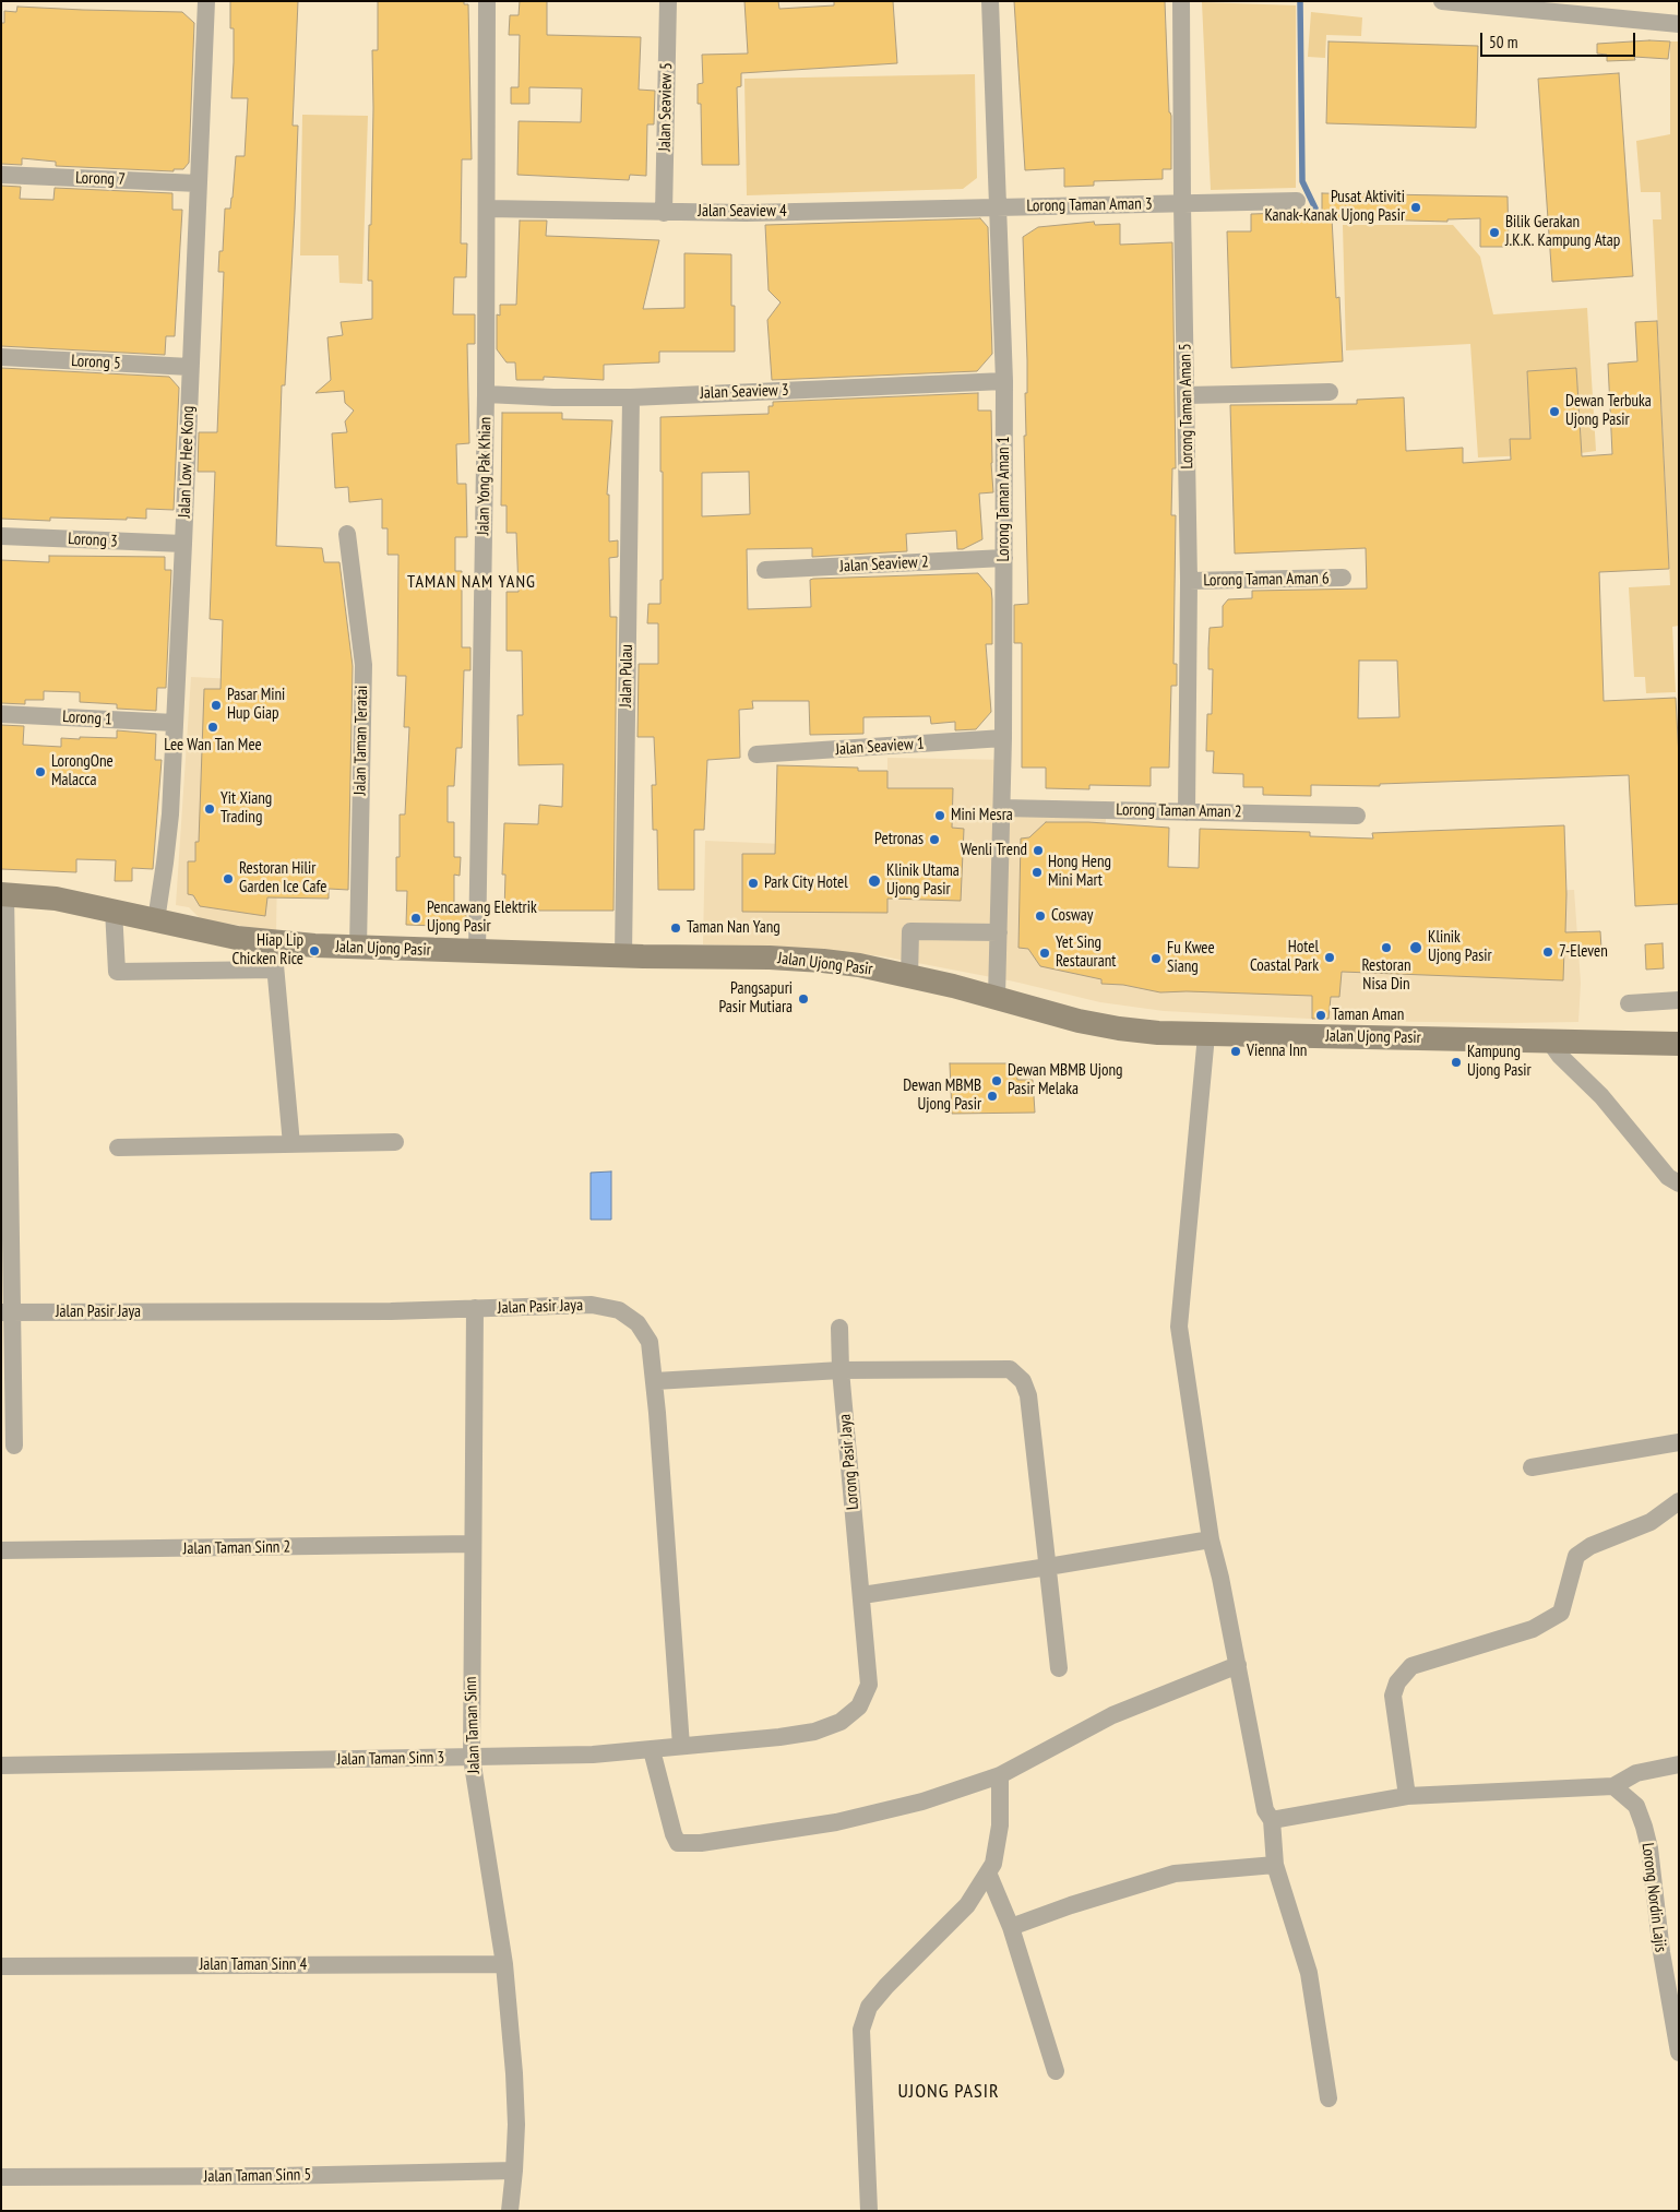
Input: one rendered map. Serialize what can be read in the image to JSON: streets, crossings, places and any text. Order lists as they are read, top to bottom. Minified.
{"streets":{"main road":["Jalan Ujong Pasir"],"street":["Jalan Seaview 5","Lorong 7","Lorong Taman Aman 3","Jalan Seaview 4","Lorong 5","Jalan Seaview 3","Lorong Taman Aman 5","Jalan Low Hee Kong","Jalan Yong Pak Khian","Lorong Taman Aman 1","Lorong 3","Jalan Seaview 2","Lorong Taman Aman 6","Jalan Pulau","Lorong 1","Jalan Taman Teratai","Jalan Seaview 1","Lorong Taman Aman 2","Jalan Pasir Jaya","Lorong Pasir Jaya","Jalan Taman Sinn 2","Jalan Taman Sinn","Jalan Taman Sinn 3","Lorong Nordin Lajis","Jalan Taman Sinn 4","Jalan Taman Sinn 5"]},"crossings":[["Jalan Seaview 5","Jalan Seaview 4"],["Lorong 7","Jalan Low Hee Kong"],["Lorong Taman Aman 3","Jalan Seaview 4"],["Lorong Taman Aman 3","Lorong Taman Aman 5"],["Lorong Taman Aman 3","Lorong Taman Aman 1"],["Jalan Seaview 4","Jalan Yong Pak Khian"],["Jalan Seaview 4","Lorong Taman Aman 1"],["Lorong 5","Jalan Low Hee Kong"],["Jalan Seaview 3","Jalan Yong Pak Khian"],["Jalan Seaview 3","Lorong Taman Aman 1"],["Jalan Seaview 3","Jalan Pulau"],["Lorong Taman Aman 5","Lorong Taman Aman 6"],["Lorong Taman Aman 5","Lorong Taman Aman 2"],["Jalan Low Hee Kong","Lorong 3"],["Jalan Low Hee Kong","Lorong 1"],["Jalan Low Hee Kong","Jalan Ujong Pasir"],["Jalan Yong Pak Khian","Jalan Ujong Pasir"],["Lorong Taman Aman 1","Jalan Seaview 2"],["Lorong Taman Aman 1","Jalan Seaview 1"],["Lorong Taman Aman 1","Lorong Taman Aman 2"],["Lorong Taman Aman 1","Jalan Ujong Pasir"],["Jalan Pulau","Jalan Ujong Pasir"],["Jalan Taman Teratai","Jalan Ujong Pasir"],["Jalan Pasir Jaya","Jalan Taman Sinn"],["Jalan Pasir Jaya","Jalan Taman Sinn 3"],["Lorong Pasir Jaya","Jalan Taman Sinn 3"],["Jalan Taman Sinn 2","Jalan Taman Sinn"],["Jalan Taman Sinn","Jalan Taman Sinn 3"],["Jalan Taman Sinn","Jalan Taman Sinn 4"],["Jalan Taman Sinn","Jalan Taman Sinn 5"]],"districts":["TAMAN NAM YANG","UJONG PASIR"],"places":["Pusat Aktiviti Kanak-Kanak Ujong Pasir","Bilik Gerakan J.K.K. Kampung Atap","Dewan Terbuka Ujong Pasir","Pasar Mini Hup Giap","Lee Wan Tan Mee","LorongOne Malacca","Yit Xiang Trading","Mini Mesra","Petronas","Wenli Trend","Hong Heng Mini Mart","Restoran Hilir Garden Ice Cafe","Klinik Utama Ujong Pasir","Park City Hotel","Cosway","Pencawang Elektrik Ujong Pasir","Taman Nan Yang","Restoran Nisa Din","Klinik Ujong Pasir","Hiap Lip Chicken Rice","7-Eleven","Yet Sing Restaurant","Hotel Coastal Park","Fu Kwee Siang","Pangsapuri Pasir Mutiara","Taman Aman","Vienna Inn","Kampung Ujong Pasir","Dewan MBMB Ujong Pasir Melaka","Dewan MBMB Ujong Pasir"],"scale_bar":"50 m"}
